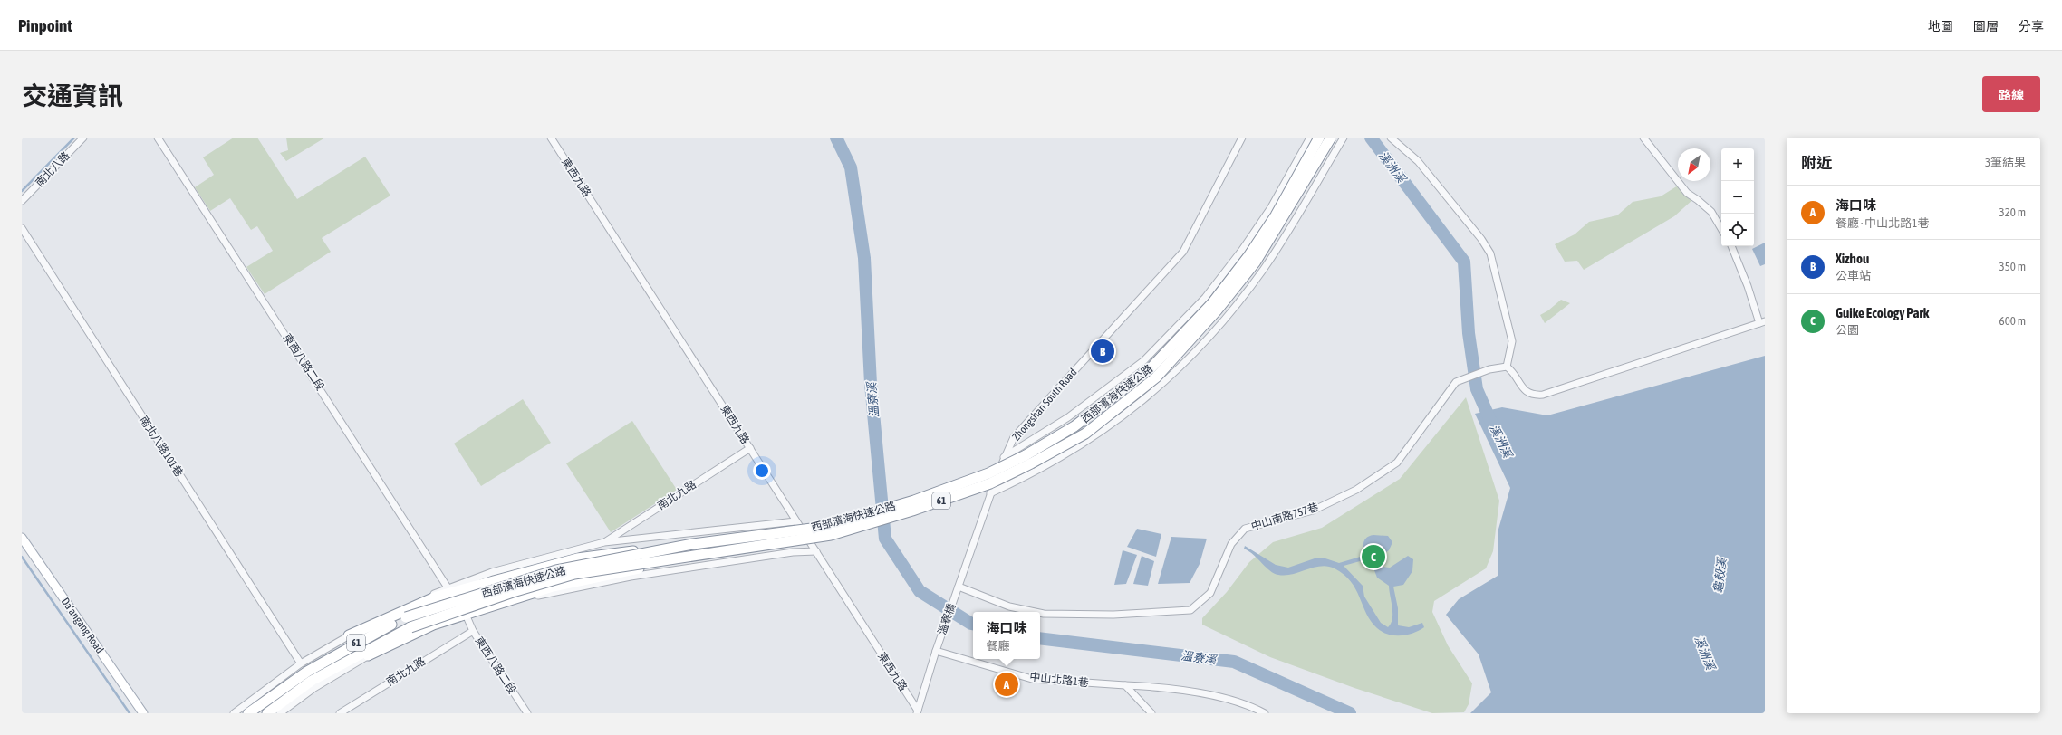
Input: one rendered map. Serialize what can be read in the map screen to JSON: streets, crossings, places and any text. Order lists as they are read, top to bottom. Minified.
{"streets":{"highway":["西部濱海快速公路","61"],"main road":["Da’angang Road"],"street":["南北八路","東西九路","東西八路二段","Zhongshan South Road","南北八路101巷","南北九路","中山南路757巷","溫寮橋","中山北路1巷"]},"crossings":[["東西九路","南北九路"],["東西九路","溫寮橋"],["東西八路二段","南北九路"],["西部濱海快速公路","南北八路101巷"],["Zhongshan South Road","中山南路757巷"],["Zhongshan South Road","溫寮橋"],["中山南路757巷","溫寮橋"],["溫寮橋","中山北路1巷"]],"water":["溪洲溪","溫寮溪","龜殼溪"],"north":"bottom left","page":{"header":"Pinpoint","nav":["地圖","圖層","分享"],"title":"交通資訊","buttons":"路線","heading":["附近","3筆結果"],"map_buttons":["+","−"],"list":[{"mark":"A","name":"海口味","note":"餐廳 · 中山北路1巷","value":"320 m"},{"mark":"B","name":"Xizhou","note":"公車站","value":"350 m"},{"mark":"C","name":"Guike Ecology Park","note":"公園","value":"600 m"}],"pins":["B","C","A"],"popup":["海口味","餐廳"]}}
